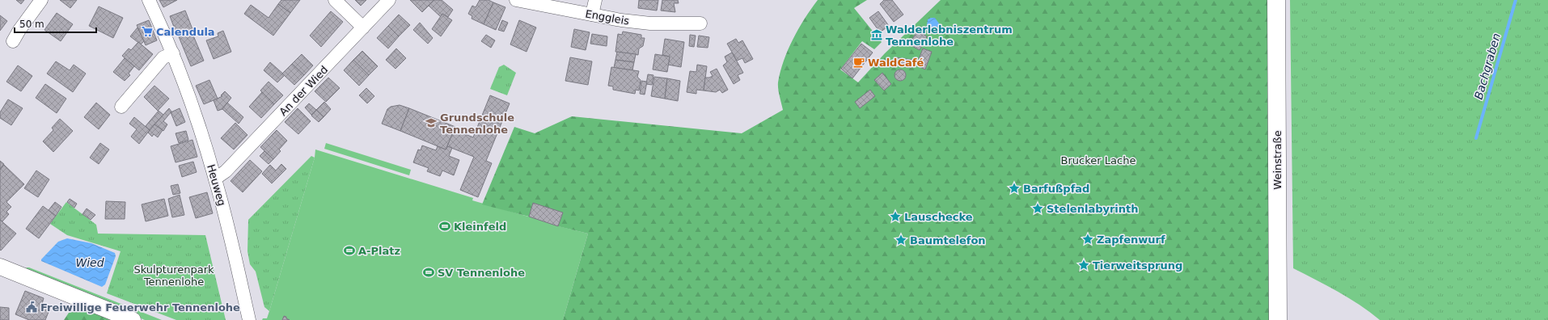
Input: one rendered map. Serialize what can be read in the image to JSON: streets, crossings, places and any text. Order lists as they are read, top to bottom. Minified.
{"streets":{"main road":["Weinstraße"],"street":["Enggleis","An der Wied","Heuweg"]},"crossings":[["An der Wied","Heuweg"]],"water":["Bachgraben","Wied"],"parks":["Brucker Lache","Skulpturenpark Tennenlohe"],"places":{"supermarket":["Calendula"],"museum":["Walderlebniszentrum Tennenlohe"],"cafe":["WaldCafé"],"school or university":["Grundschule Tennenlohe"],"place":["Barfußpfad","Stelenlabyrinth","Lauschecke","Zapfenwurf","Baumtelefon","Tierweitsprung"],"sports":["Kleinfeld","A-Platz","SV Tennenlohe"],"public building":["Freiwillige Feuerwehr Tennenlohe"]},"scale_bar":"50 m"}
